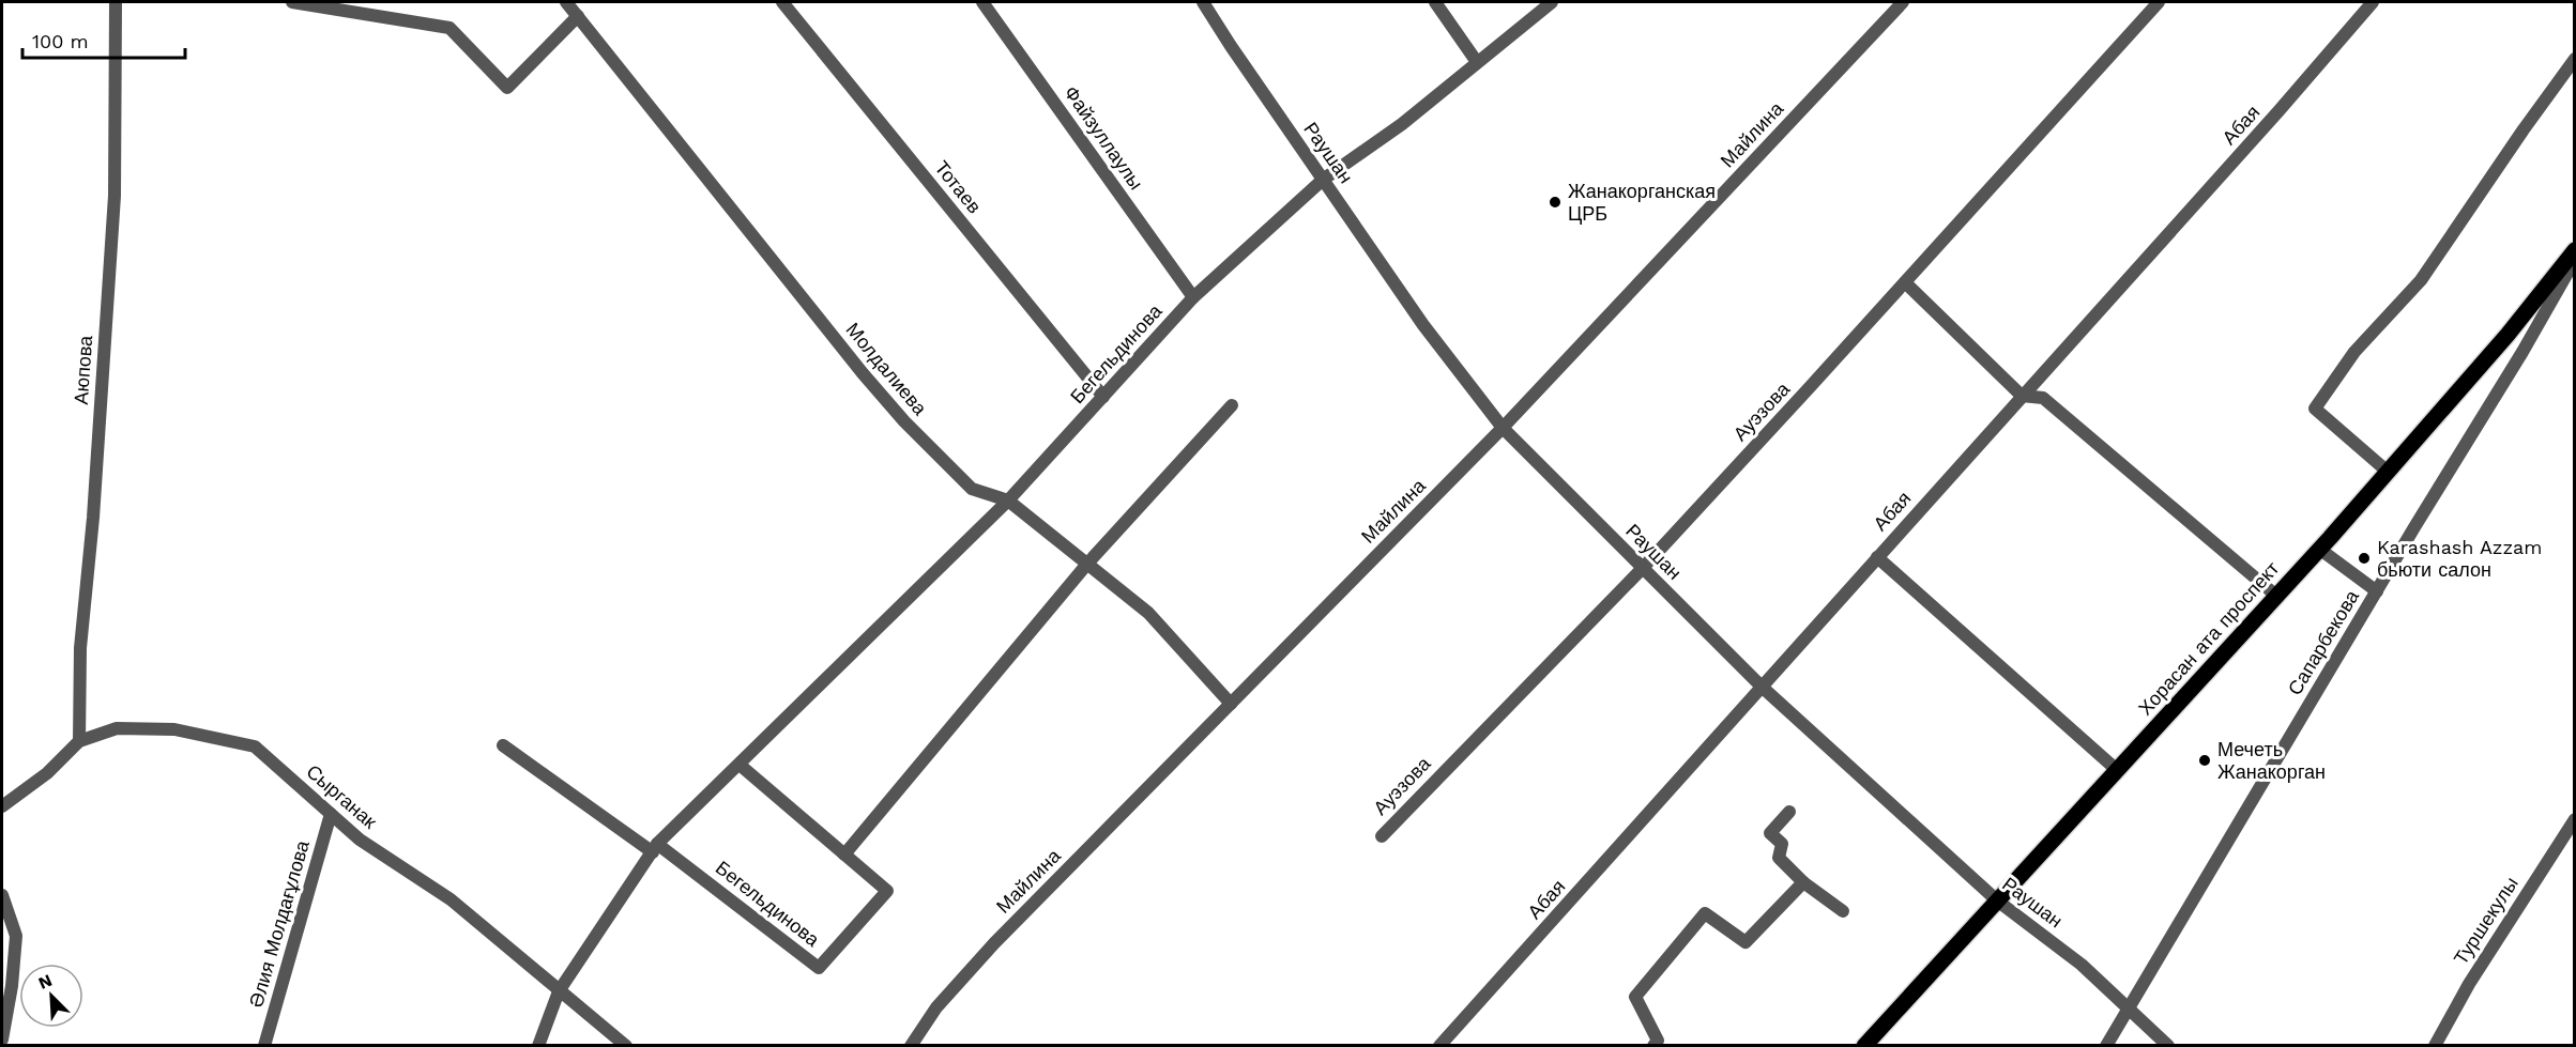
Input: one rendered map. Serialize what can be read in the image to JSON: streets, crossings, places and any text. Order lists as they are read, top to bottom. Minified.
{"streets":{"main road":["Хорасан ата проспект"],"street":["Абая","Майлина","Файзуллаулы","Раушан","Тотаев","Бегельдинова","Молдалиева","Аюпова","Ауэзова","Сапарбекова","Сырганак","Туршекулы","Әлия Молдағұлова"]},"crossings":[["Абая","Раушан"],["Майлина","Раушан"],["Майлина","Молдалиева"],["Файзуллаулы","Бегельдинова"],["Раушан","Бегельдинова"],["Раушан","Ауэзова"],["Раушан","Хорасан ата проспект"],["Раушан","Сапарбекова"],["Тотаев","Бегельдинова"],["Бегельдинова","Молдалиева"],["Бегельдинова","Сырганак"],["Аюпова","Сырганак"],["Сырганак","Әлия Молдағұлова"]],"places":["Жанакорганская ЦРБ","Karashash Azzam бьюти салон","Мечеть Жанакорган"],"scale_bar":"100 m","north":"top left"}
